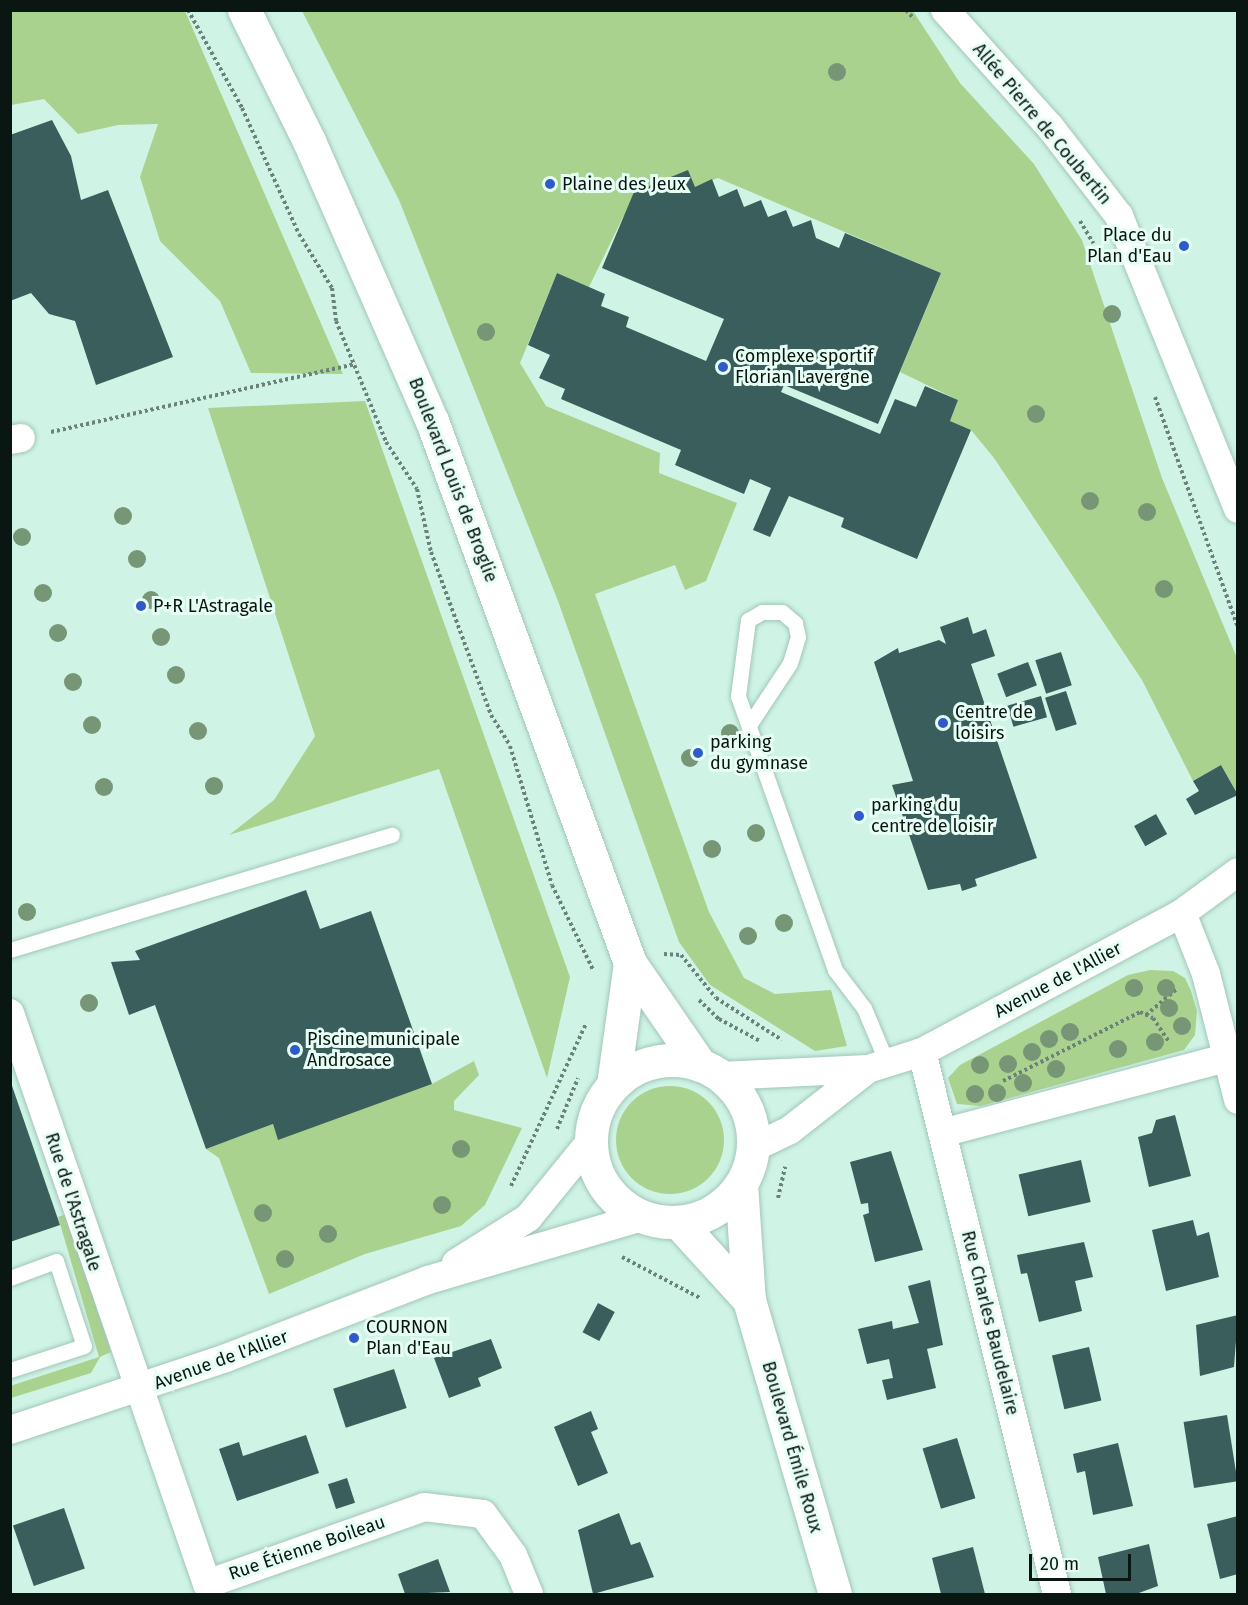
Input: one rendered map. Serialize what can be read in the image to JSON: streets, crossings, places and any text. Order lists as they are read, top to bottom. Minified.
{"streets":{"main road":["Boulevard Louis de Broglie","Boulevard Émile Roux"],"street":["Allée Pierre de Coubertin","Avenue de l'Allier","Rue de l'Astragale","Rue Charles Baudelaire","Rue Étienne Boileau"]},"crossings":[["Boulevard Louis de Broglie","Avenue de l'Allier"],["Boulevard Louis de Broglie","Boulevard Émile Roux"],["Avenue de l'Allier","Rue de l'Astragale"],["Avenue de l'Allier","Rue Charles Baudelaire"],["Avenue de l'Allier","Boulevard Émile Roux"],["Avenue de l'Allier","Rue Étienne Boileau"],["Rue de l'Astragale","Rue Étienne Boileau"]],"places":["Plaine des Jeux","Place du Plan d'Eau","Complexe sportif Florian Lavergne","P+R L'Astragale","Centre de loisirs","parking du gymnase","parking du centre de loisir","Piscine municipale Androsace","COURNON Plan d'Eau"],"scale_bar":"20 m"}
